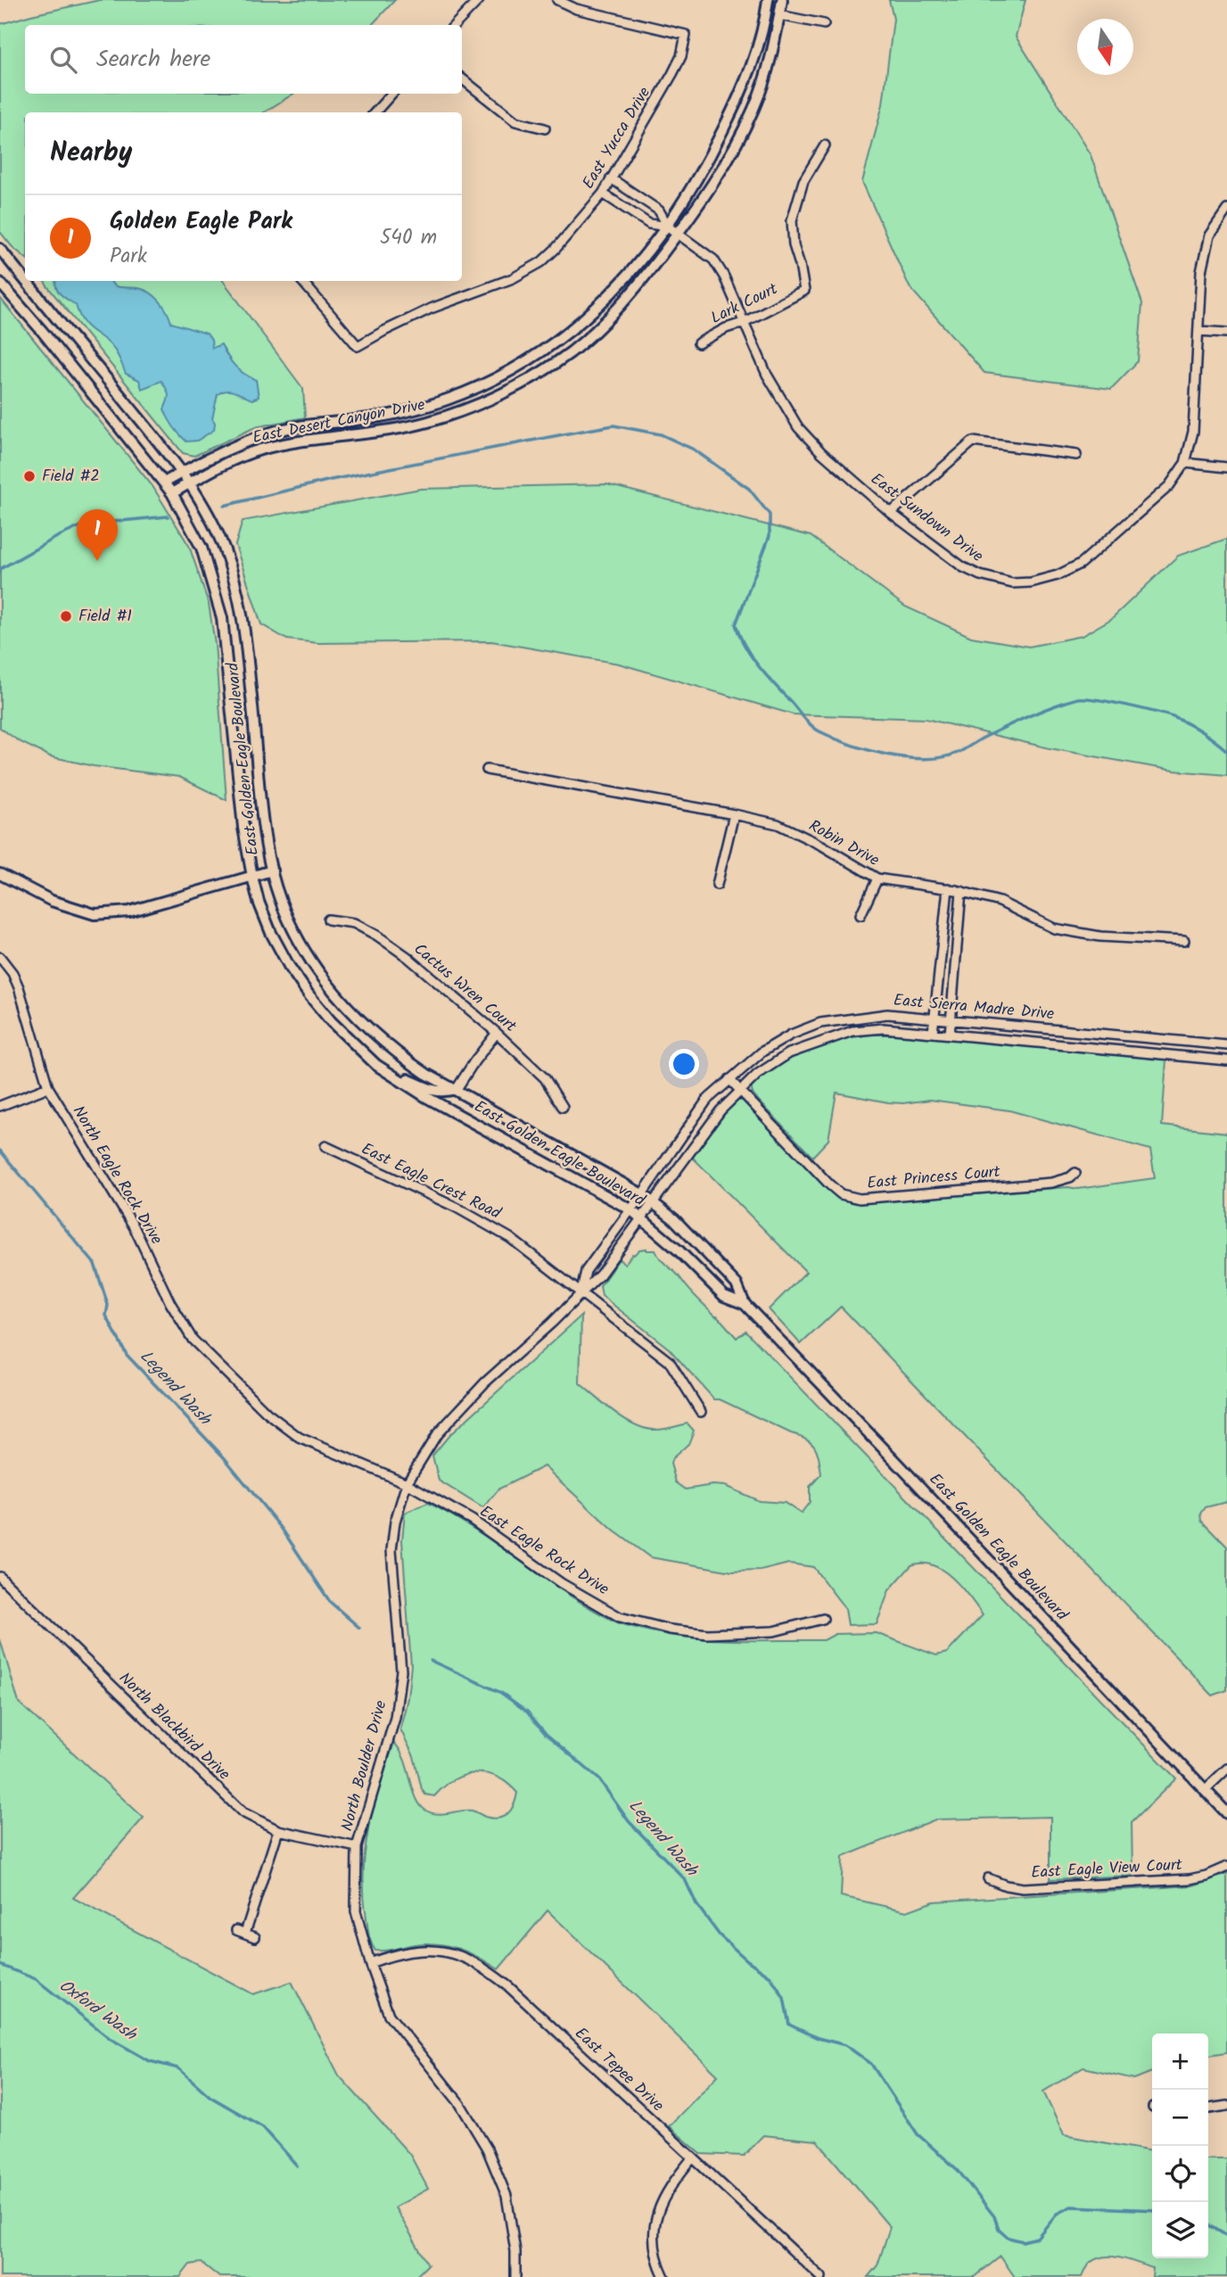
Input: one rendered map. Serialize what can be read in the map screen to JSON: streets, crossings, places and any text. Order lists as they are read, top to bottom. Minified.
{"streets":{"street":["East Yucca Drive","Lark Court","East Desert Canyon Drive","East Sundown Drive","East Golden Eagle Boulevard","Robin Drive","Cactus Wren Court","East Sierra Madre Drive","North Eagle Rock Drive","East Princess Court","East Eagle Crest Road","East Eagle Rock Drive","North Blackbird Drive","North Boulder Drive","East Eagle View Court","East Tepee Drive"]},"crossings":[["Lark Court","East Sundown Drive"],["East Desert Canyon Drive","East Sundown Drive"],["East Desert Canyon Drive","East Golden Eagle Boulevard"],["East Golden Eagle Boulevard","East Sierra Madre Drive"],["East Golden Eagle Boulevard","North Boulder Drive"],["East Sierra Madre Drive","East Princess Court"],["East Sierra Madre Drive","North Boulder Drive"],["North Eagle Rock Drive","East Eagle Rock Drive"],["East Eagle Crest Road","North Boulder Drive"],["East Eagle Rock Drive","North Boulder Drive"],["North Blackbird Drive","North Boulder Drive"],["North Boulder Drive","East Tepee Drive"]],"water":["Legend Wash","Oxford Wash"],"places":["Field #2","Field #1"],"north":"bottom","page":{"search":"Search here","heading":"Nearby","list":[{"mark":"1","name":"Golden Eagle Park","note":"Park","value":"540 m"}],"pins":"1","map_buttons":["+","−"]}}
